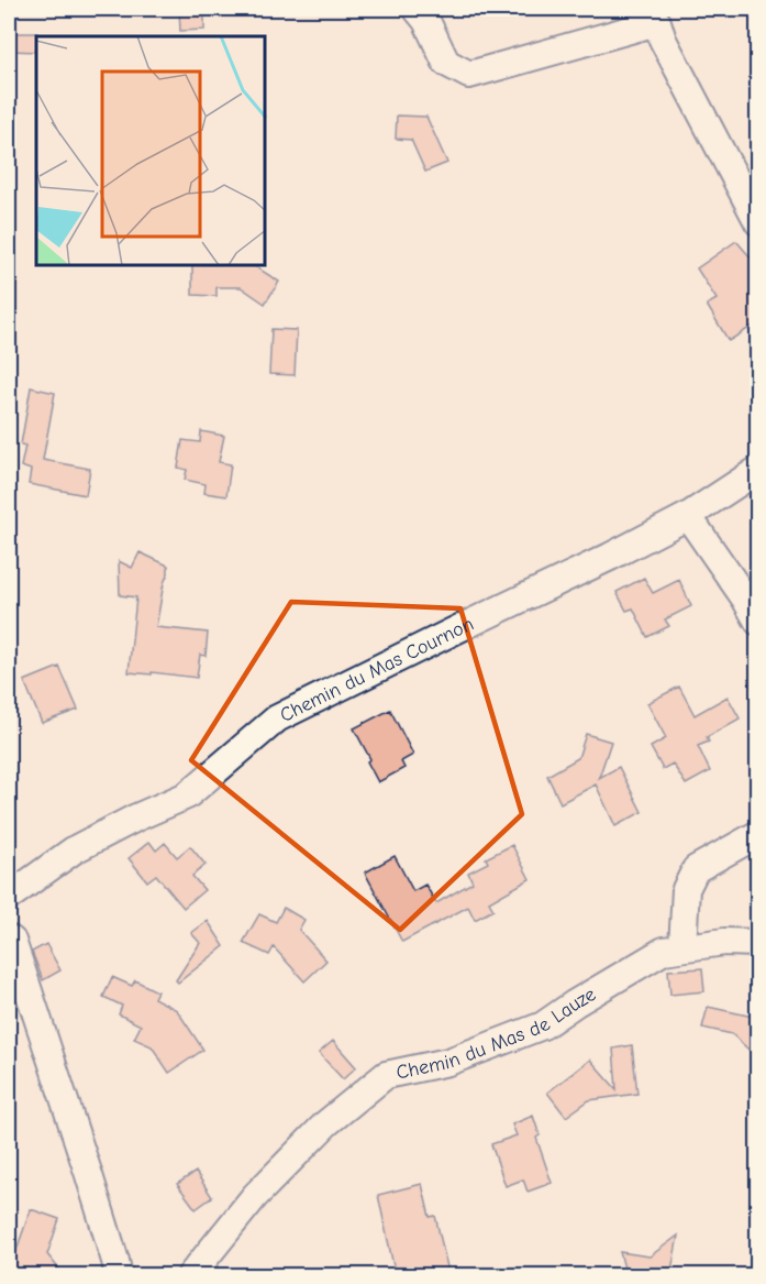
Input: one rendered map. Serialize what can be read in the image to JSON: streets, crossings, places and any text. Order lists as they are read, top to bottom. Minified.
{"streets":{"street":["Chemin du Mas Cournon","Chemin du Mas de Lauze"]}}
